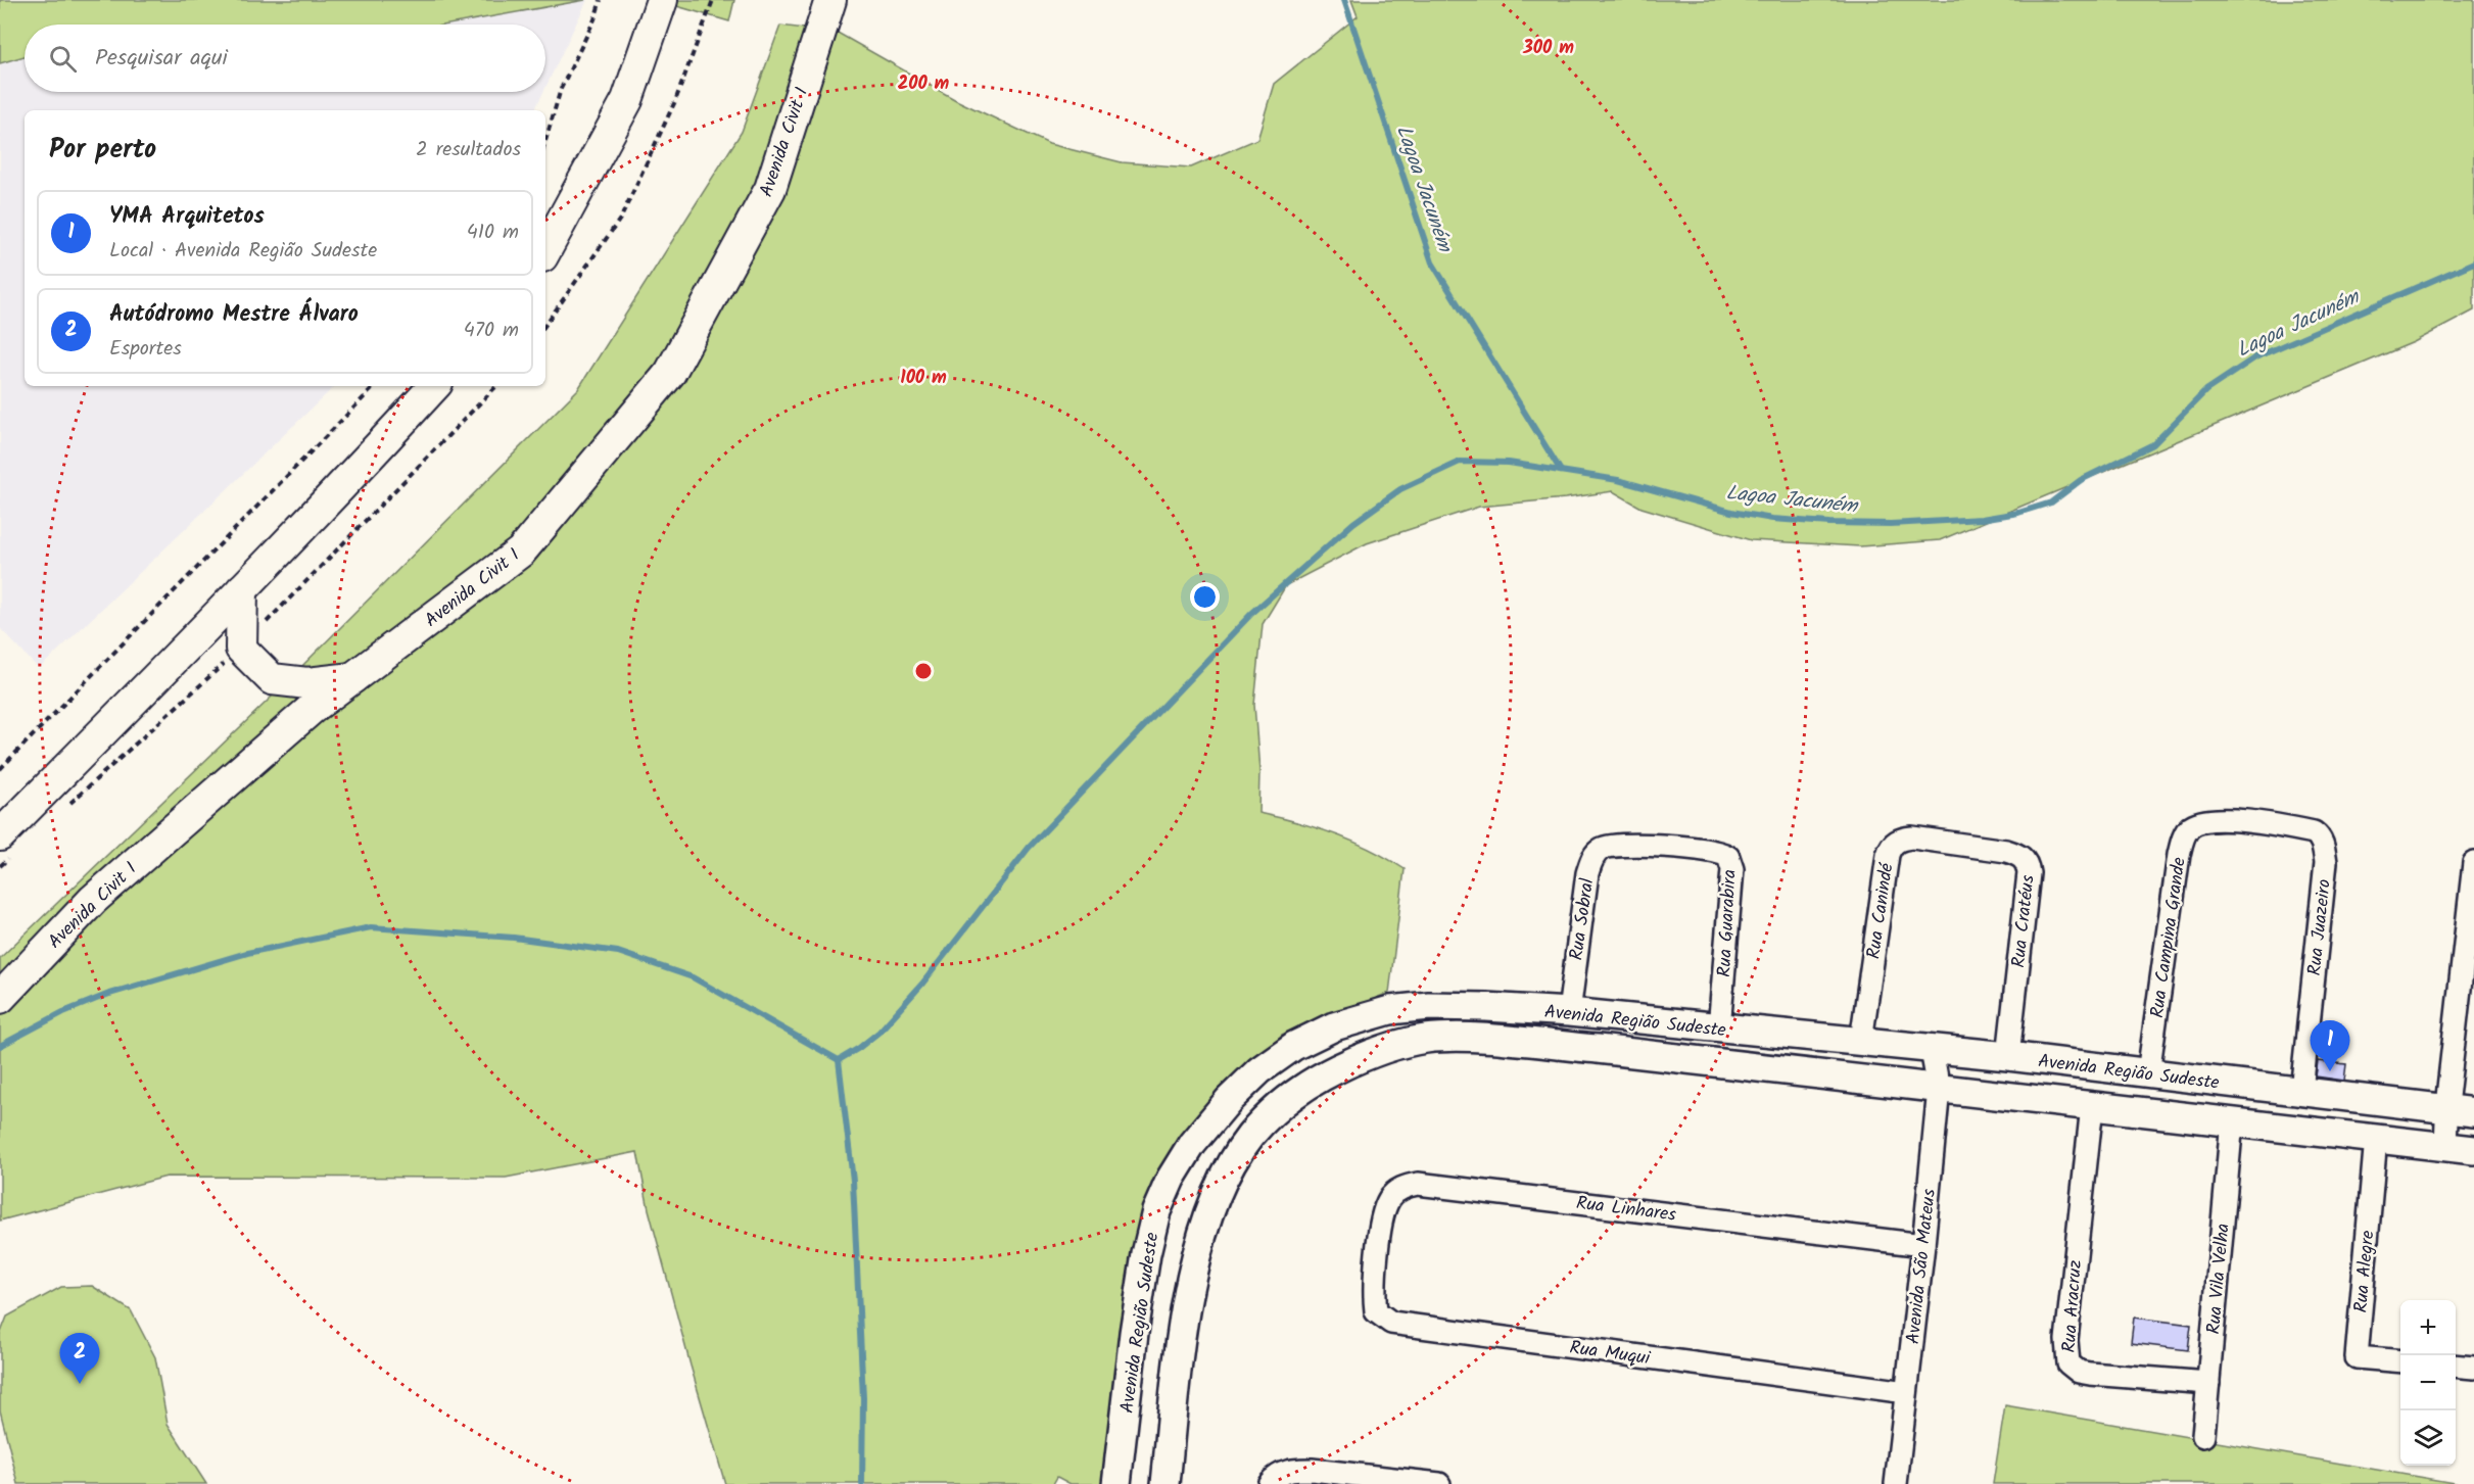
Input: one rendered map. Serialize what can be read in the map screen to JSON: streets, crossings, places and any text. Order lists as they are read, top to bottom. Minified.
{"streets":{"main road":["Avenida Civit I"],"street":["Rua Canindé","Rua Sobral","Rua Cratéus","Rua Guarabira","Rua Juazeiro","Rua Campina Grande","Avenida Região Sudeste","Rua Linhares","Avenida São Mateus","Rua Alegre","Rua Vila Velha","Rua Aracruz","Rua Muqui"]},"crossings":[["Rua Canindé","Rua Cratéus"],["Rua Canindé","Avenida Região Sudeste"],["Rua Sobral","Rua Guarabira"],["Rua Sobral","Avenida Região Sudeste"],["Rua Cratéus","Avenida Região Sudeste"],["Rua Guarabira","Avenida Região Sudeste"],["Rua Juazeiro","Rua Campina Grande"],["Rua Juazeiro","Avenida Região Sudeste"],["Rua Campina Grande","Avenida Região Sudeste"],["Avenida Região Sudeste","Avenida São Mateus"],["Avenida Região Sudeste","Rua Alegre"],["Avenida Região Sudeste","Rua Vila Velha"],["Avenida Região Sudeste","Rua Aracruz"],["Rua Linhares","Avenida São Mateus"],["Rua Linhares","Rua Muqui"],["Avenida São Mateus","Rua Muqui"],["Rua Vila Velha","Rua Aracruz"]],"water":["Lagoa Jacuném"],"page":{"search":"Pesquisar aqui","heading":["Por perto","2 resultados"],"list":[{"mark":"1","name":"YMA Arquitetos","note":"Local · Avenida Região Sudeste","value":"410 m"},{"mark":"2","name":"Autódromo Mestre Álvaro","note":"Esportes","value":"470 m"}],"pins":["1","2"],"map_buttons":["+","−"]},"rings":["300 m","200 m","100 m"]}
